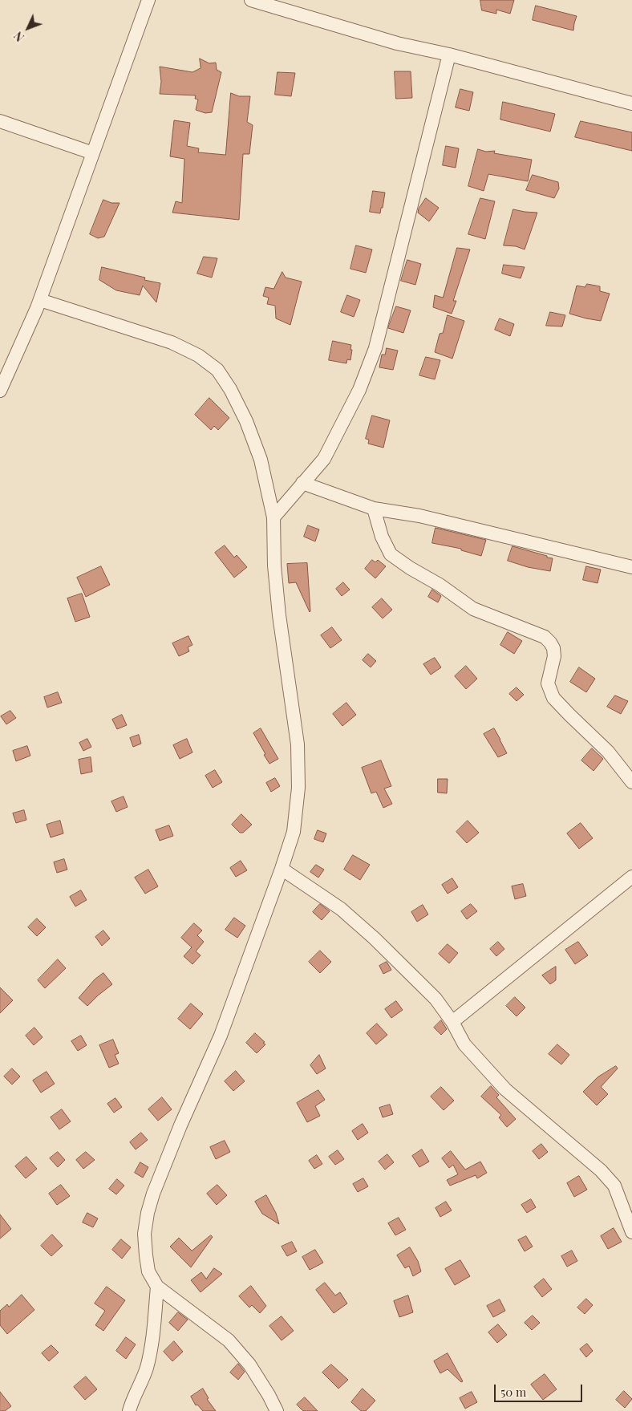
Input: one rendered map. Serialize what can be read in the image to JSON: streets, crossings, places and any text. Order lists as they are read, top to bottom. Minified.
{"scale_bar":"50 m","north":"bottom left"}
